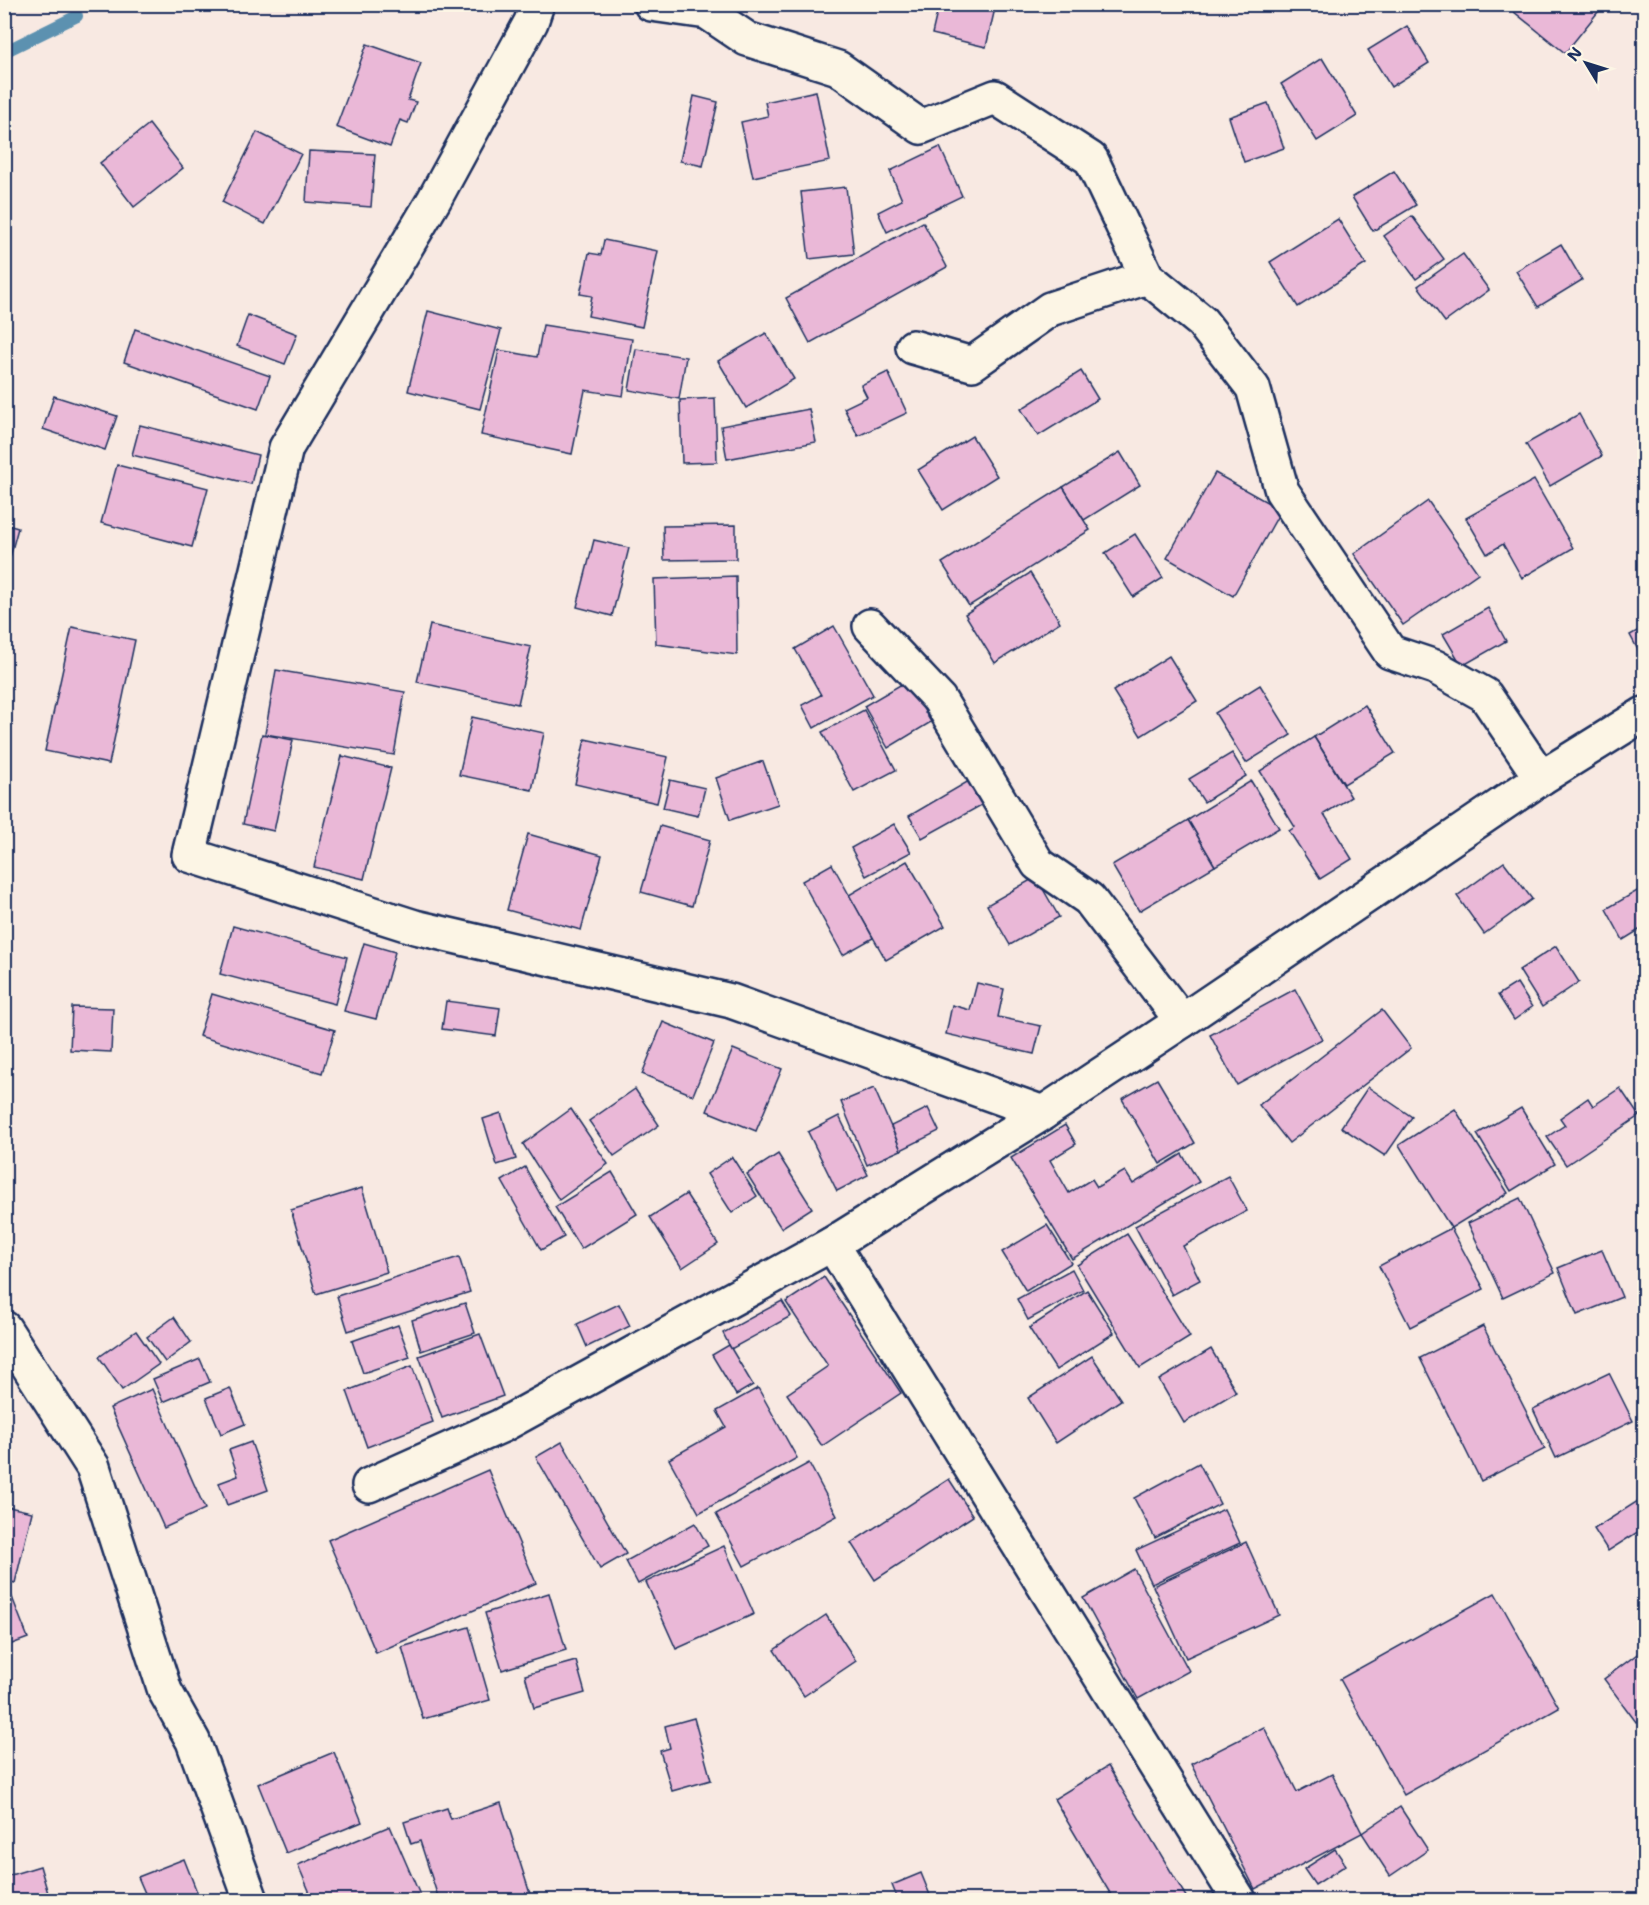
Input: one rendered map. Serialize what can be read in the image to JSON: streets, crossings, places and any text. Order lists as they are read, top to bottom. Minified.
{"north":"top left"}
